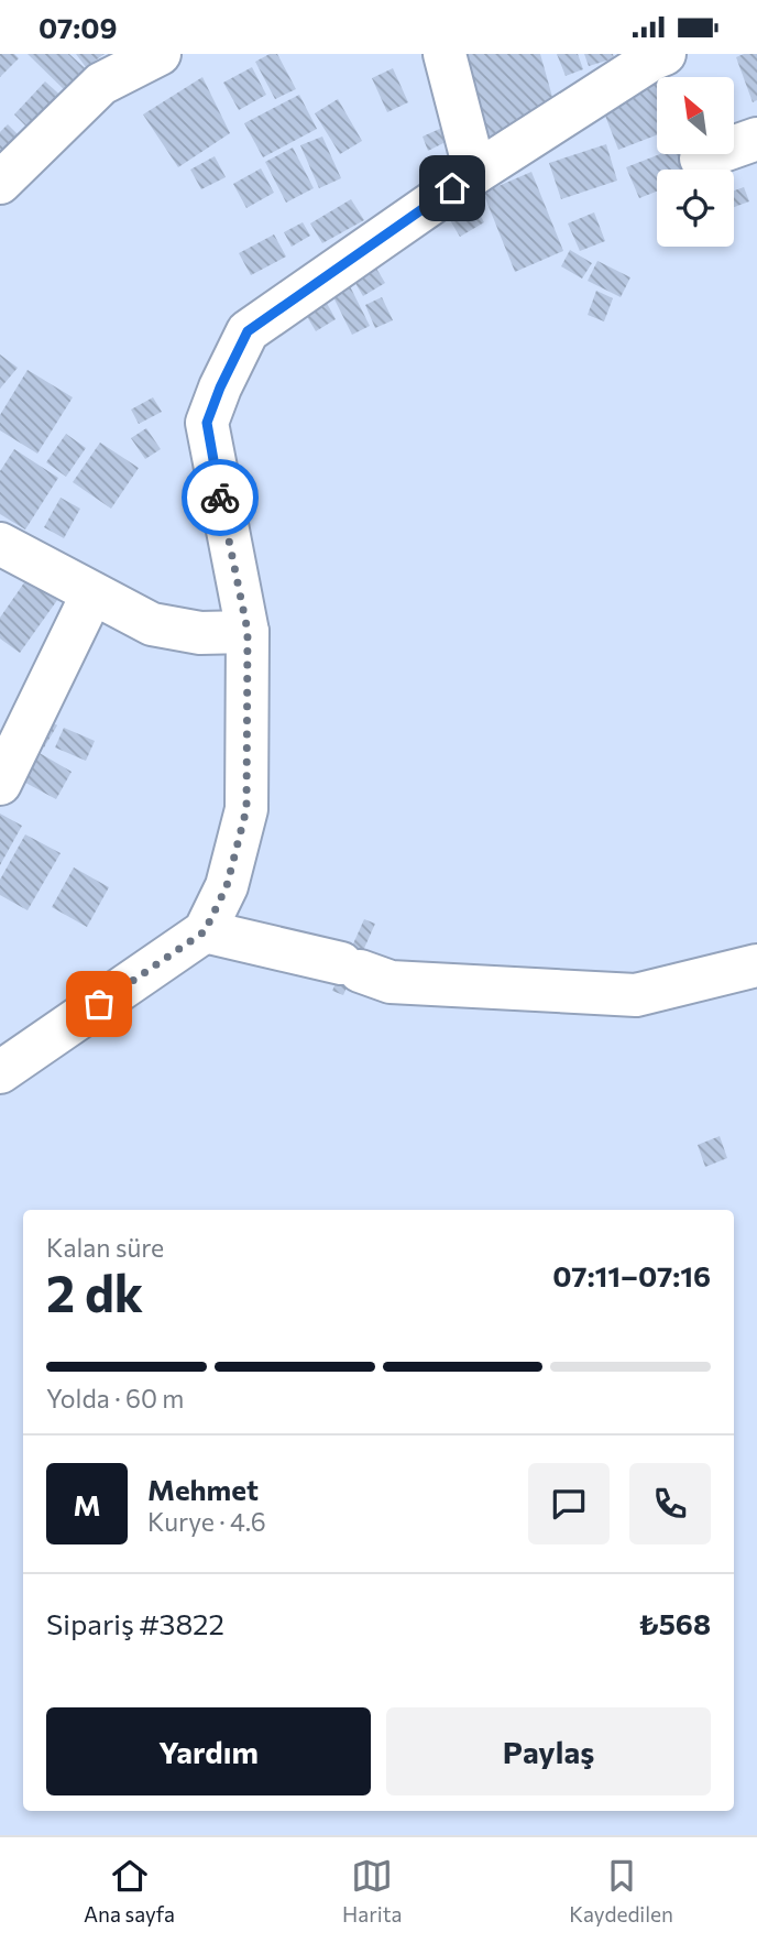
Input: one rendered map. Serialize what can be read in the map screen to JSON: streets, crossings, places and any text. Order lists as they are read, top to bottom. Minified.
{"north":"top left","page":{"status":"07:09","heading":["2 dk","Kalan süre","07:11–07:16"],"panel":["Mehmet","Kurye · 4.6","Sipariş #3822","₺568"],"bar":"Yolda · 60 m","round":"M","buttons":["Yardım","Paylaş"],"tabs":["Ana sayfa","Harita","Kaydedilen"]}}
